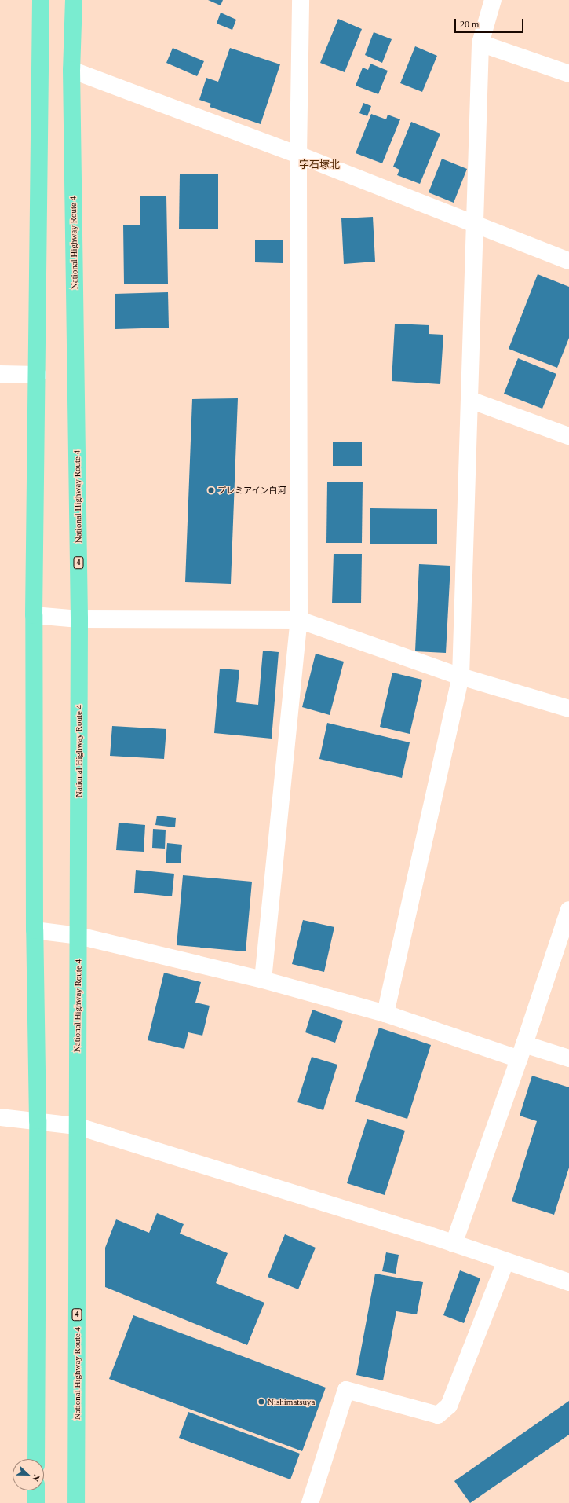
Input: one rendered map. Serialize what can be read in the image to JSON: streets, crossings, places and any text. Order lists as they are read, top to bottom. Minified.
{"streets":{"highway":["National Highway Route 4","4"]},"districts":["字石塚北"],"places":["プレミアイン白河","Nishimatsuya"],"scale_bar":"20 m","north":"right"}
